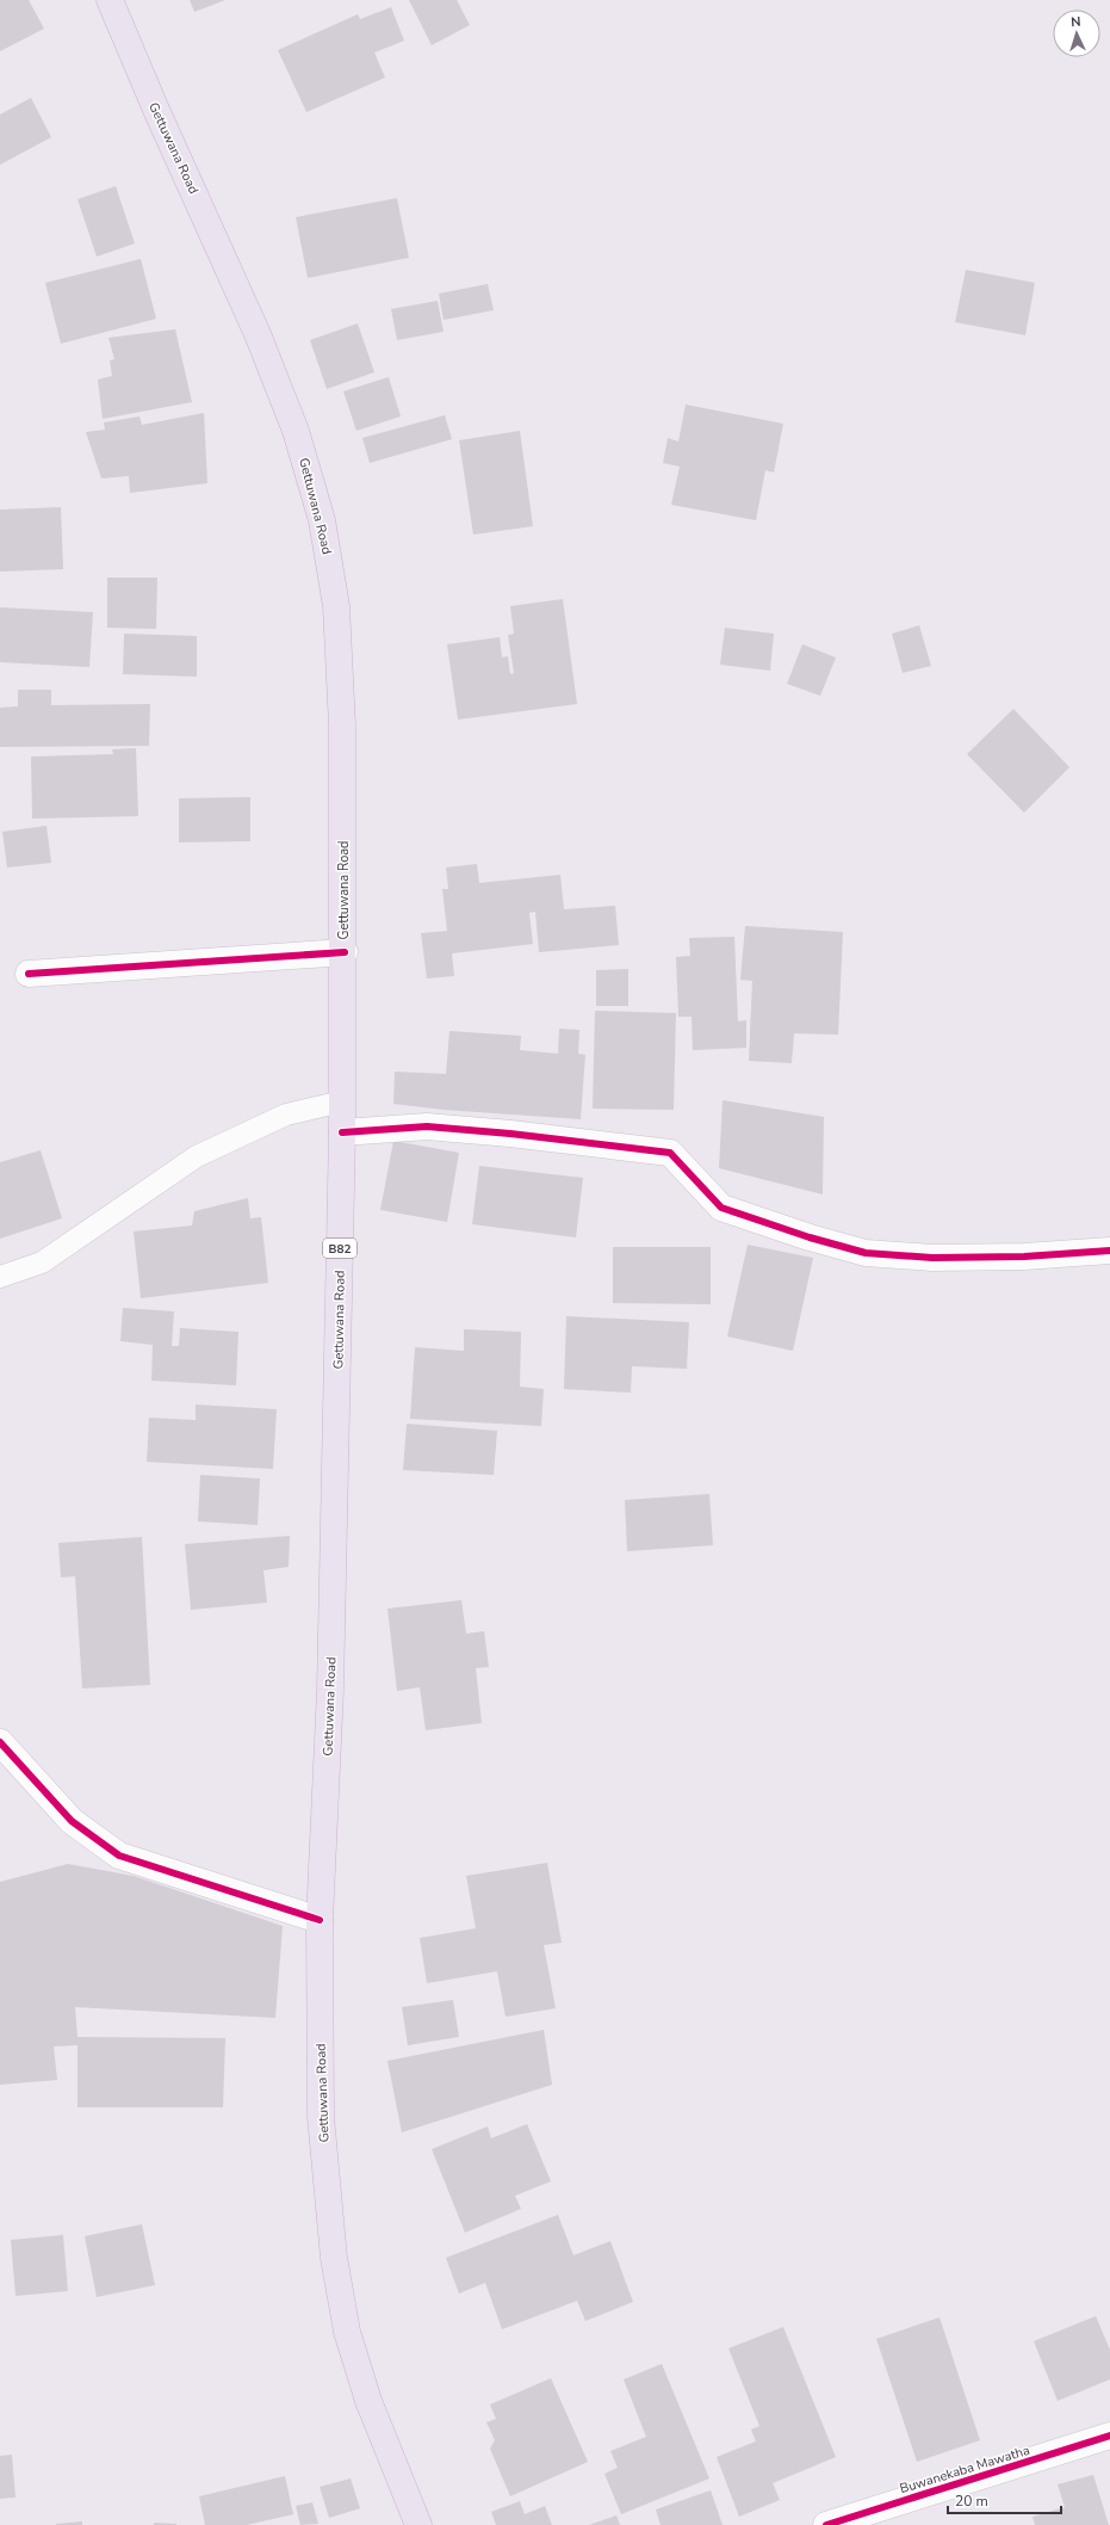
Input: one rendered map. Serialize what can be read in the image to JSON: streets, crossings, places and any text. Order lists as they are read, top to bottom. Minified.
{"streets":{"main road":["Gettuwana Road","B82"],"street":["Buwanekaba Mawatha"]},"scale_bar":"20 m","north":"top"}
